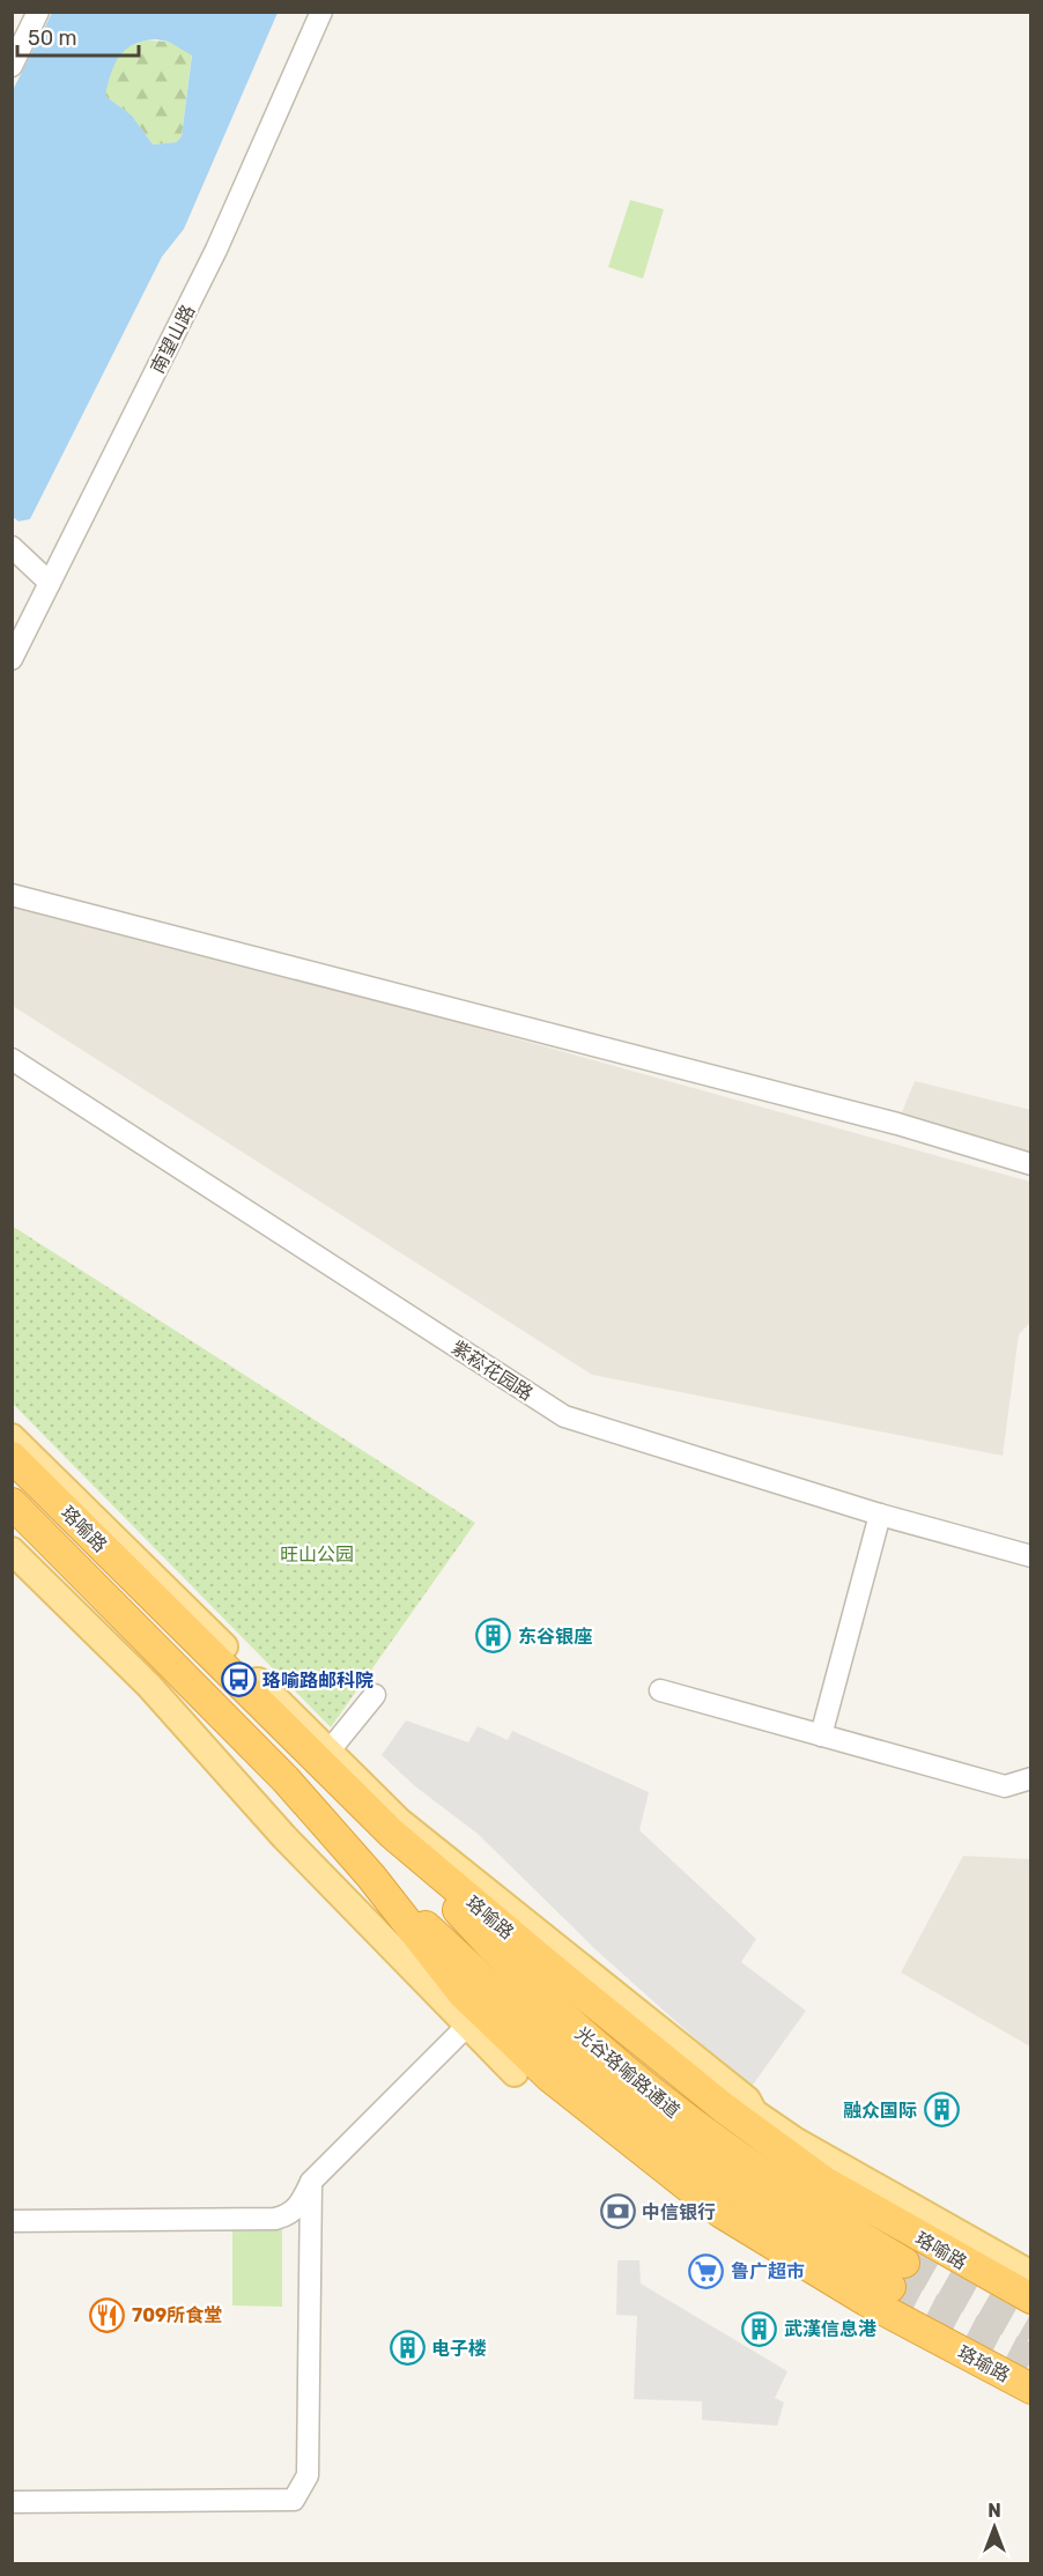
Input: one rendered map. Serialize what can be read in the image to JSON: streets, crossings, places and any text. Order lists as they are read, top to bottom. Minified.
{"streets":{"highway":["珞喻路","光谷珞喻路通道","珞瑜路"],"street":["南望山路","紫菘花园路"]},"crossings":[["珞喻路","光谷珞喻路通道"],["珞喻路","珞瑜路"]],"parks":["旺山公园"],"places":{"building":["东谷银座","融众国际","武漢信息港","电子楼"],"bus stop":["珞喻路邮科院"],"bank":["中信银行"],"supermarket":["鲁广超市"],"restaurant":["709所食堂"]},"scale_bar":"50 m","north":"top"}
